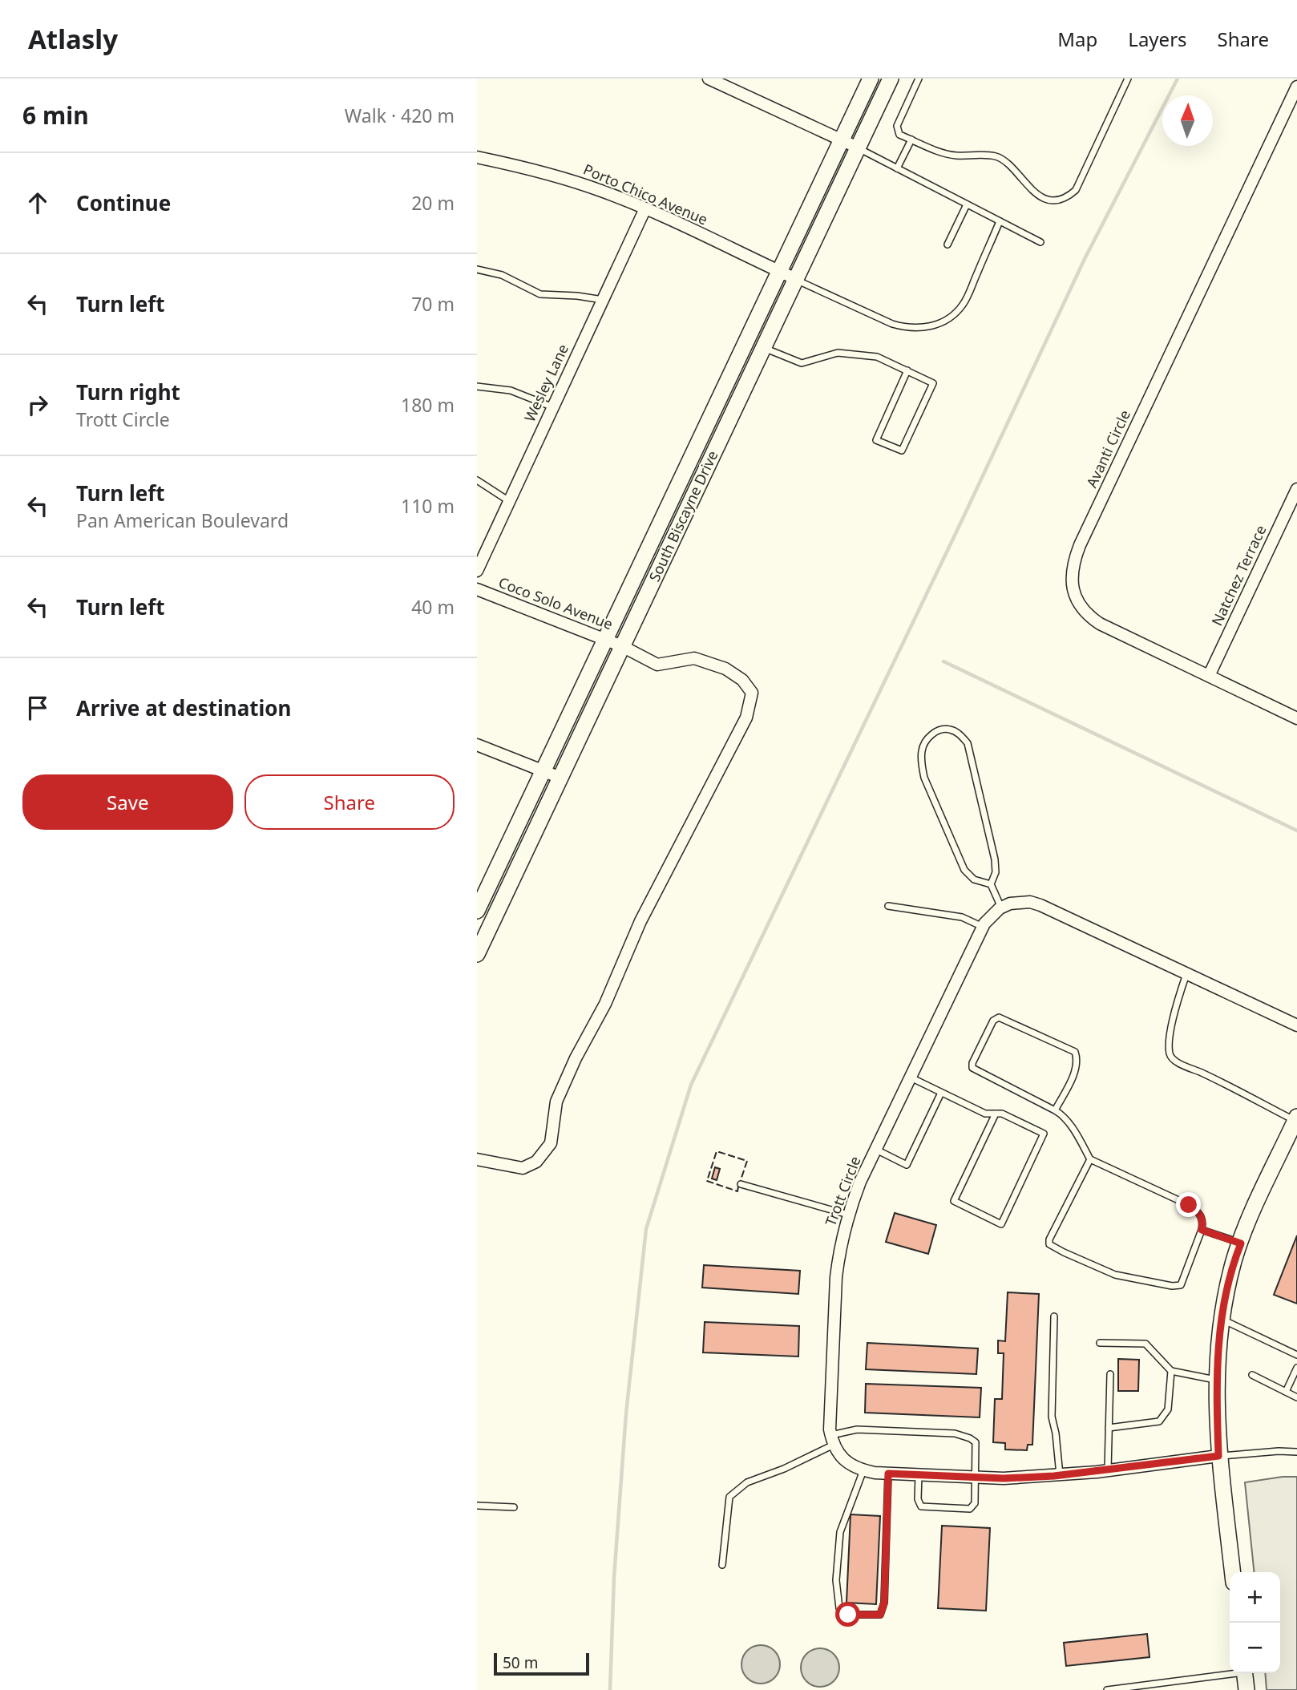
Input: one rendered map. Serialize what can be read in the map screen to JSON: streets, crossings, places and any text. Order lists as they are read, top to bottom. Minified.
{"streets":{"street":["Porto Chico Avenue","Wesley Lane","Avanti Circle","South Biscayne Drive","Natchez Terrace","Coco Solo Avenue","Trott Circle"]},"crossings":[["Porto Chico Avenue","Wesley Lane"],["Porto Chico Avenue","South Biscayne Drive"],["Avanti Circle","Natchez Terrace"],["South Biscayne Drive","Coco Solo Avenue"]],"scale_bar":"50 m","north":"top","page":{"header":"Atlasly","nav":["Map","Layers","Share"],"heading":["6 min","Walk · 420 m"],"list":[["Continue","20 m"],["Turn left","70 m"],["Turn right","Trott Circle","180 m"],["Turn left","Pan American Boulevard","110 m"],["Turn left","40 m"],"Arrive at destination"],"buttons":["Save","Share"],"map_buttons":["+","−"],"scale":"50 m"}}
